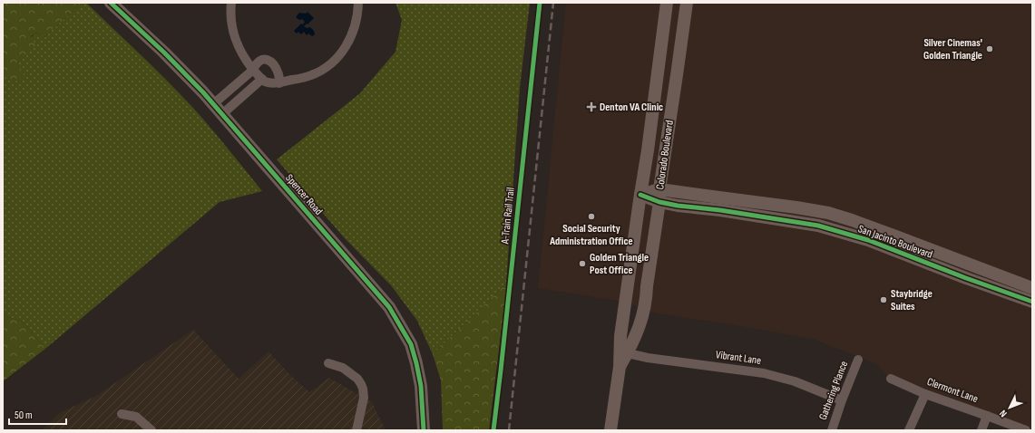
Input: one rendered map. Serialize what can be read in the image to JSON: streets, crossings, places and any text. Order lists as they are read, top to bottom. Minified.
{"streets":{"street":["Colorado Boulevard","Spencer Road","San Jacinto Boulevard","Vibrant Lane","Gathering Plance","Clermont Lane"],"cycle path":["A-Train Rail Trail"]},"crossings":[["Colorado Boulevard","San Jacinto Boulevard"],["Colorado Boulevard","Vibrant Lane"],["Vibrant Lane","Gathering Plance"]],"places":{"other":["Silver Cinemas' Golden Triangle","Social Security Administration Office","Golden Triangle Post Office","Staybridge Suites"],"health":["Denton VA Clinic"]},"scale_bar":"50 m","north":"bottom left"}
